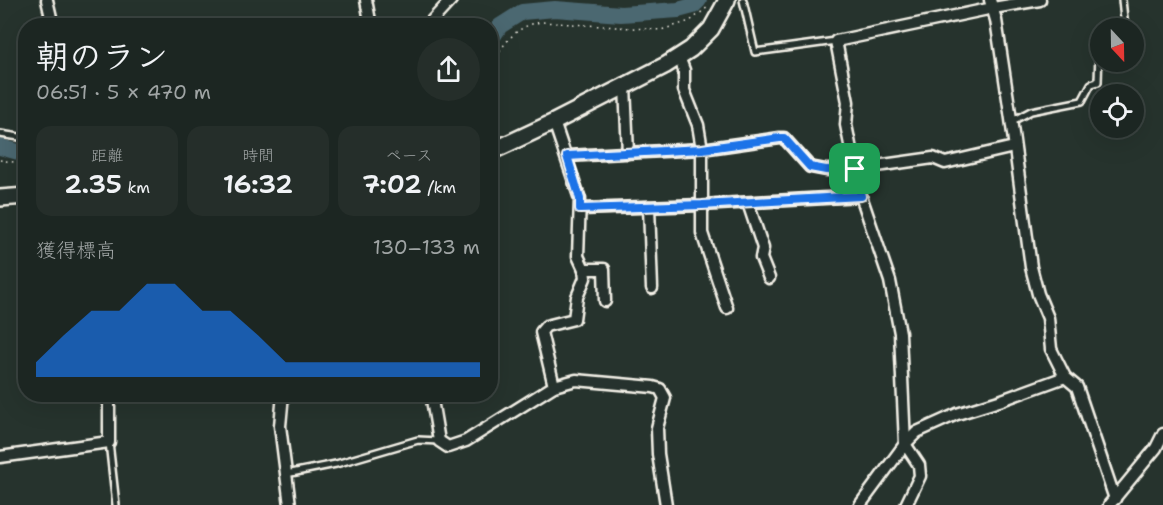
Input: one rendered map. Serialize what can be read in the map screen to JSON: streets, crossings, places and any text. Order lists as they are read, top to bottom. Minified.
{"north":"bottom","page":{"heading":["朝のラン","06:51 · 5 × 470 m"],"stats":[["距離","2.35 km"],["時間","16:32"],["ペース","7:02 /km"]],"chart":["獲得標高","130–133 m"]}}
